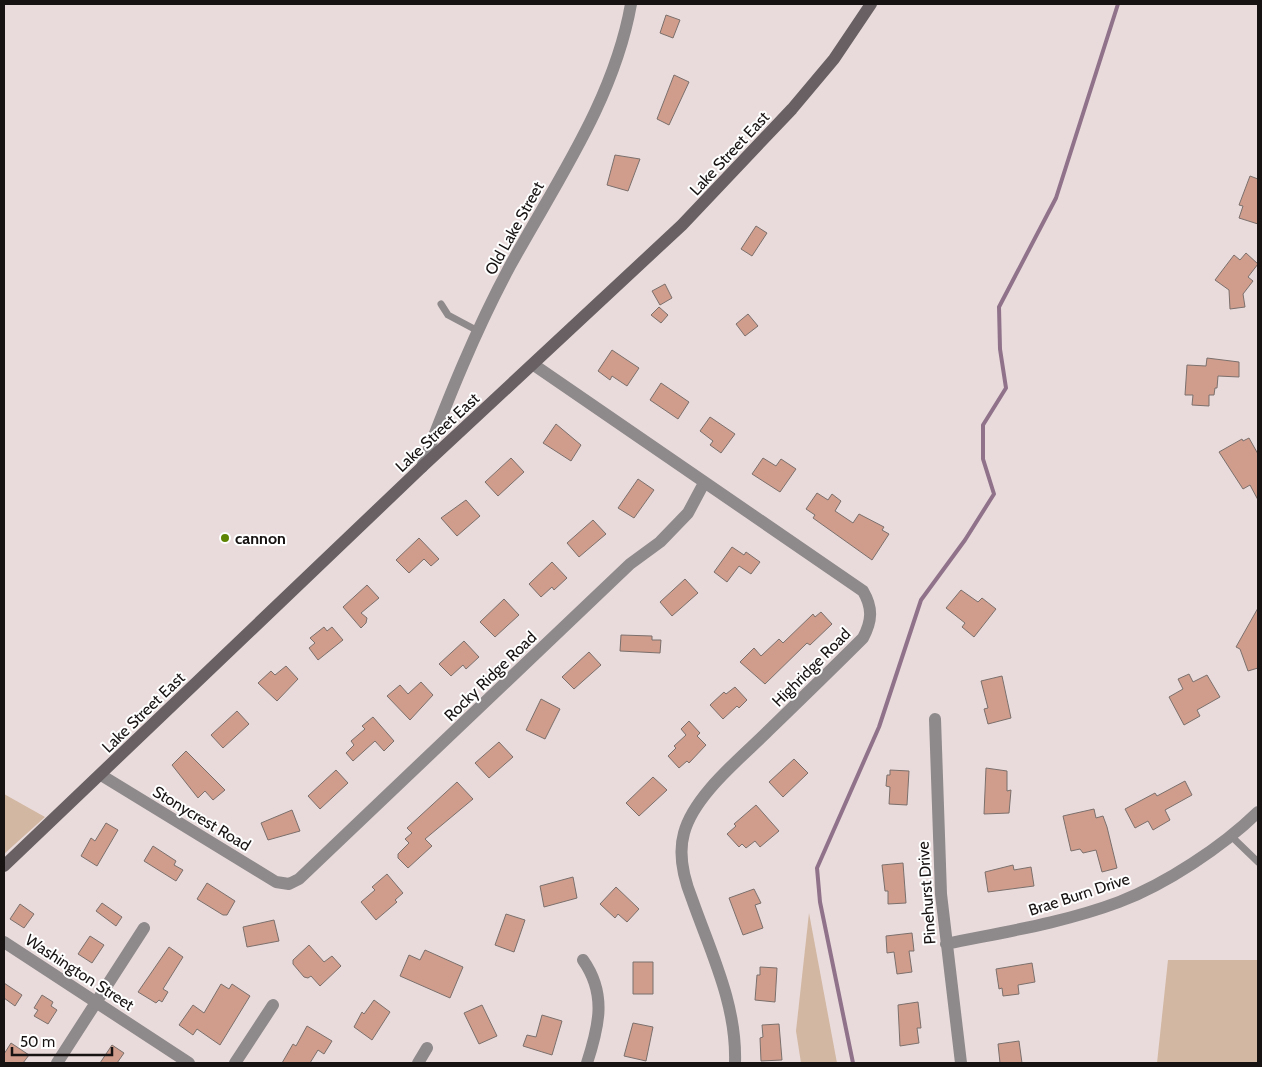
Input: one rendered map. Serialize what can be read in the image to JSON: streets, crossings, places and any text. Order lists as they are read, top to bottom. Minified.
{"streets":{"main road":["Lake Street East"],"street":["Old Lake Street","Highridge Road","Rocky Ridge Road","Stonycrest Road","Pinehurst Drive","Brae Burn Drive","Washington Street"]},"crossings":[["Lake Street East","Old Lake Street"],["Lake Street East","Highridge Road"],["Lake Street East","Stonycrest Road"],["Highridge Road","Rocky Ridge Road"],["Rocky Ridge Road","Stonycrest Road"],["Pinehurst Drive","Brae Burn Drive"]],"places":["cannon"],"scale_bar":"50 m"}
